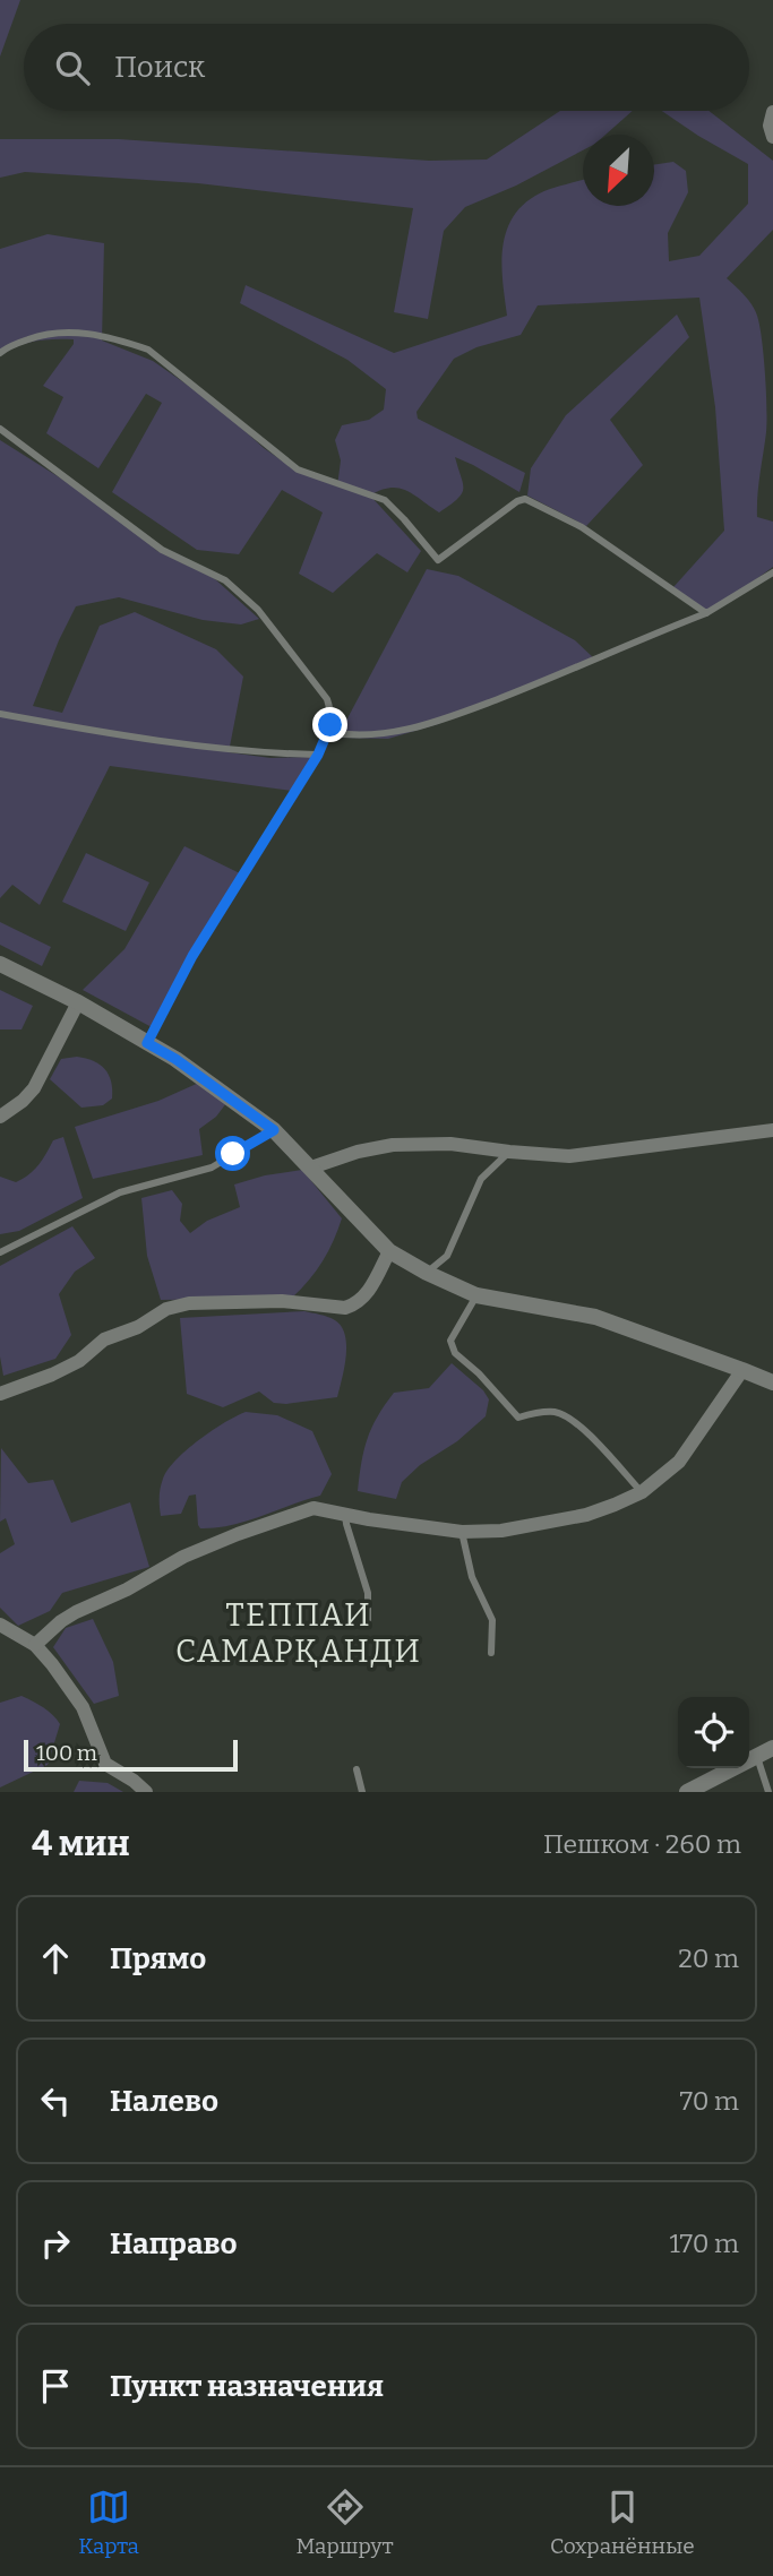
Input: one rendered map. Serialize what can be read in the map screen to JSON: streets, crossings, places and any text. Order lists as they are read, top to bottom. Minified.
{"districts":["ТЕППАИ САМАРҚАНДИ"],"scale_bar":"100 m","north":"bottom left","page":{"search":"Поиск","scale":"100 m","heading":["4 мин","Пешком · 260 m"],"list":[["Прямо","20 m"],["Налево","70 m"],["Направо","170 m"],"Пункт назначения"],"nav":["Карта","Маршрут","Сохранённые"]}}
